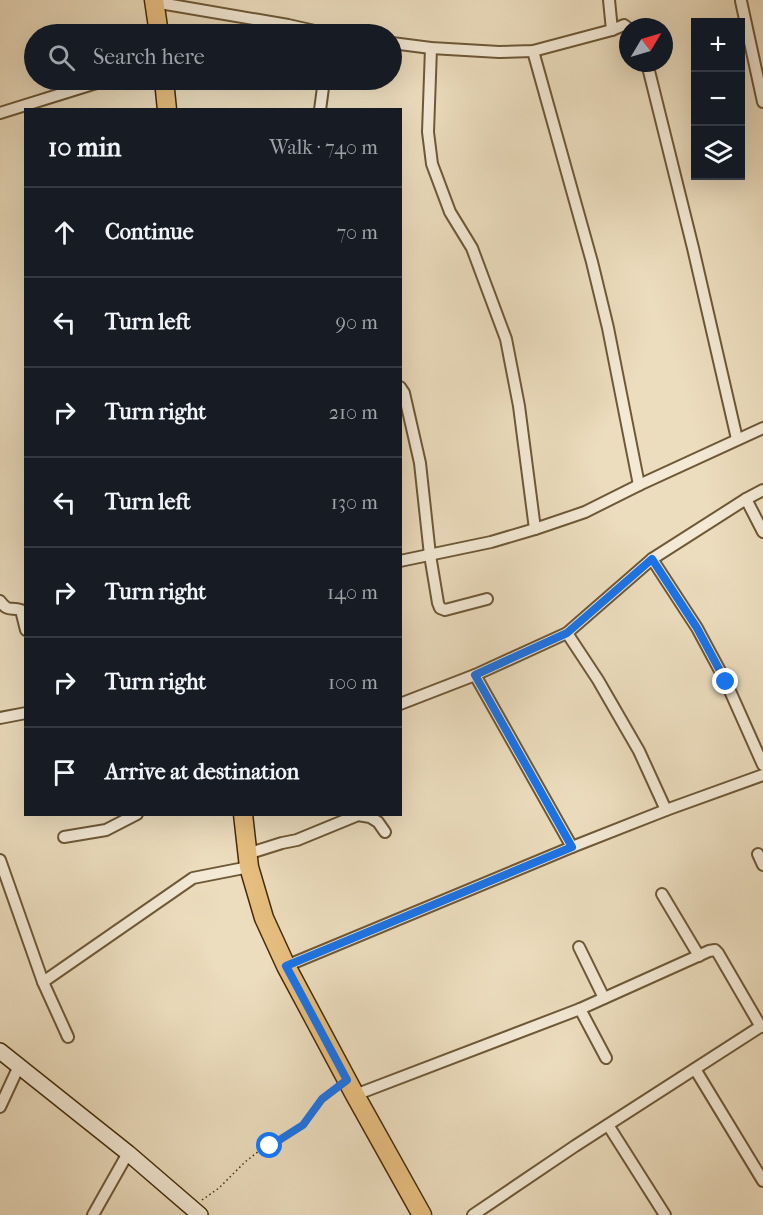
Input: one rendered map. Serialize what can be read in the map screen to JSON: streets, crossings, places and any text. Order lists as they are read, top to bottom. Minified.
{"north":"top right","page":{"map_buttons":["+","−"],"search":"Search here","heading":["10 min","Walk · 740 m"],"list":[["Continue","70 m"],["Turn left","90 m"],["Turn right","210 m"],["Turn left","130 m"],["Turn right","140 m"],["Turn right","100 m"],"Arrive at destination"]}}
